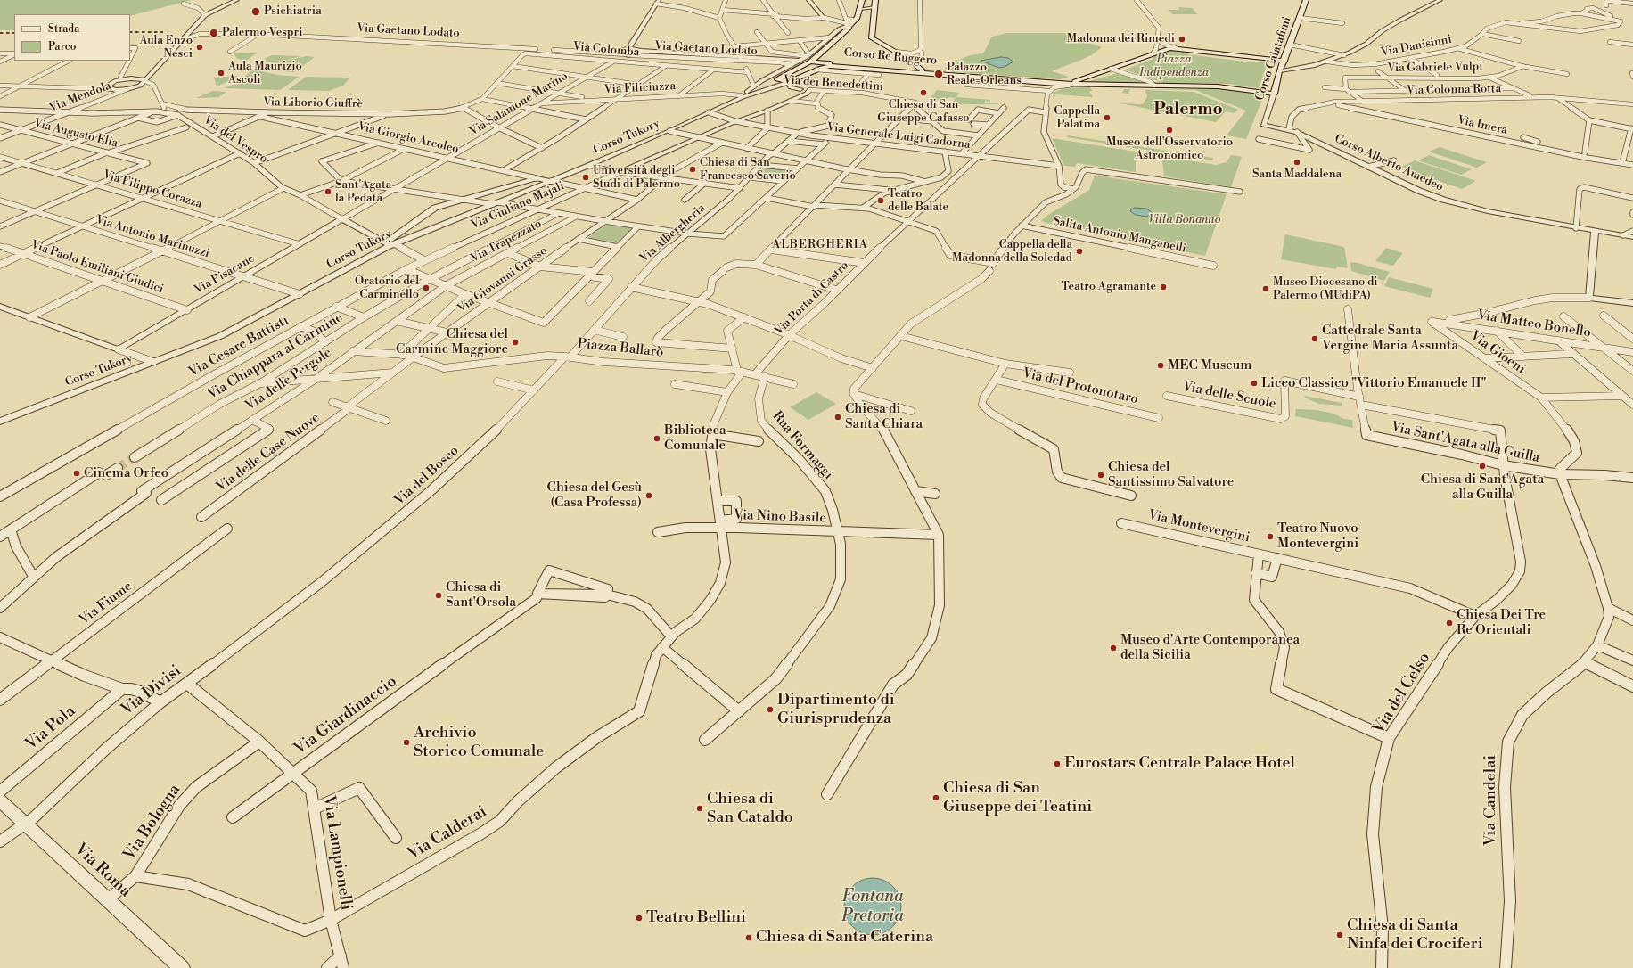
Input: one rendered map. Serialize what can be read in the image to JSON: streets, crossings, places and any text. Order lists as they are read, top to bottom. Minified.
{"streets":{"main road":["Corso Re Ruggero","Corso Calatafimi","Corso Tukory"],"street":["Via Gaetano Lodato","Via Danisinni","Via Colomba","Via Gabriele Vulpi","Via dei Benedettini","Via Filiciuzza","Via Colonna Rotta","Via Mendola","Via Liborio Giuffrè","Via Salamone Marino","Via Imera","Via Augusto Elia","Via Generale Luigi Cadorna","Via Giorgio Arcoleo","Via del Vespro","Corso Alberto Amedeo","Via Filippo Corazza","Via Giuliano Majali","Via Albergheria","Salita Antonio Manganelli","Via Antonio Marinuzzi","Via Trapezzato","Via Paolo Emiliani Giudici","Via Pisacane","Via Giovanni Grasso","Via Porta di Castro","Via Matteo Bonello","Via Cesare Battisti","Piazza Ballarò","Via Gioeni","Via Chiappara al Carmine","Via delle Pergole","Via del Protonotaro","Via delle Scuole","Via Sant'Agata alla Guilla","Rua Formaggi","Via delle Case Nuove","Via del Bosco","Via Nino Basile","Via Montevergini","Via Fiume","Via Divisi","Via del Celso","Via Giardinaccio","Via Pola","Via Candelai","Via Bologna","Via Calderai","Via Lampionelli","Via Roma"]},"crossings":[["Via Gaetano Lodato","Corso Tukory"],["Via Colomba","Via Salamone Marino"],["Corso Re Ruggero","Corso Tukory"],["Corso Calatafimi","Corso Alberto Amedeo"],["Via dei Benedettini","Corso Tukory"],["Via Filiciuzza","Via Salamone Marino"],["Via Filiciuzza","Corso Tukory"],["Via Colonna Rotta","Via Imera"],["Via Colonna Rotta","Corso Alberto Amedeo"],["Via Mendola","Via Augusto Elia"],["Via Salamone Marino","Via Giorgio Arcoleo"],["Via Salamone Marino","Via del Vespro"],["Via Salamone Marino","Via Pisacane"],["Via Augusto Elia","Via Filippo Corazza"],["Via Generale Luigi Cadorna","Corso Tukory"],["Via Generale Luigi Cadorna","Via Albergheria"],["Via Generale Luigi Cadorna","Via Porta di Castro"],["Corso Tukory","Via Giorgio Arcoleo"],["Corso Tukory","Via del Vespro"],["Corso Tukory","Via Antonio Marinuzzi"],["Via del Vespro","Via Pisacane"],["Via Filippo Corazza","Via Pisacane"],["Via Giuliano Majali","Via Cesare Battisti"],["Via Albergheria","Piazza Ballarò"],["Via Albergheria","Via del Bosco"],["Via Antonio Marinuzzi","Via Pisacane"],["Via Trapezzato","Via delle Pergole"],["Via Paolo Emiliani Giudici","Via Pisacane"],["Via Giovanni Grasso","Piazza Ballarò"],["Via Giovanni Grasso","Via delle Case Nuove"],["Via Porta di Castro","Piazza Ballarò"],["Via Matteo Bonello","Via Gioeni"],["Piazza Ballarò","Rua Formaggi"],["Via Gioeni","Via Sant'Agata alla Guilla"],["Via Sant'Agata alla Guilla","Via del Celso"],["Rua Formaggi","Via Nino Basile"],["Via del Bosco","Via Divisi"],["Via Montevergini","Via del Celso"],["Via Divisi","Via Lampionelli"],["Via Divisi","Via Roma"],["Via Giardinaccio","Via Lampionelli"],["Via Bologna","Via Calderai"],["Via Bologna","Via Lampionelli"],["Via Bologna","Via Roma"],["Via Calderai","Via Lampionelli"]],"districts":["Palermo","ALBERGHERIA"],"water":["Fontana Pretoria"],"parks":["Piazza Indipendenza","Villa Bonanno"],"places":["Psichiatria","Palermo Vespri","Madonna dei Rimedi","Aula Enzo Nesci","Aula Maurizio Ascoli","Palazzo Reale-Orleans","Chiesa di San Giuseppe Cafasso","Cappella Palatina","Museo dell'Osservatorio Astronomico","Santa Maddalena","Chiesa di San Francesco Saverio","Università degli Studi di Palermo","Sant'Agata la Pedata","Teatro delle Balate","Cappella della Madonna della Soledad","Teatro Agramante","Oratorio del Carminello","Museo Diocesano di Palermo (MUdiPA)","Cattedrale Santa Vergine Maria Assunta","Chiesa del Carmine Maggiore","MEC Museum","Liceo Classico \"Vittorio Emanuele II\"","Chiesa di Santa Chiara","Biblioteca Comunale","Chiesa di Sant'Agata alla Guilla","Cinema Orfeo","Chiesa del Santissimo Salvatore","Chiesa del Gesù (Casa Professa)","Teatro Nuovo Montevergini","Chiesa di Sant'Orsola","Chiesa Dei Tre Re Orientali","Museo d'Arte Contemporanea della Sicilia","Dipartimento di Giurisprudenza","Archivio Storico Comunale","Eurostars Centrale Palace Hotel","Chiesa di San Giuseppe dei Teatini","Chiesa di San Cataldo","Teatro Bellini","Chiesa di Santa Ninfa dei Crociferi","Chiesa di Santa Caterina"],"legend":["Strada","Parco"]}
